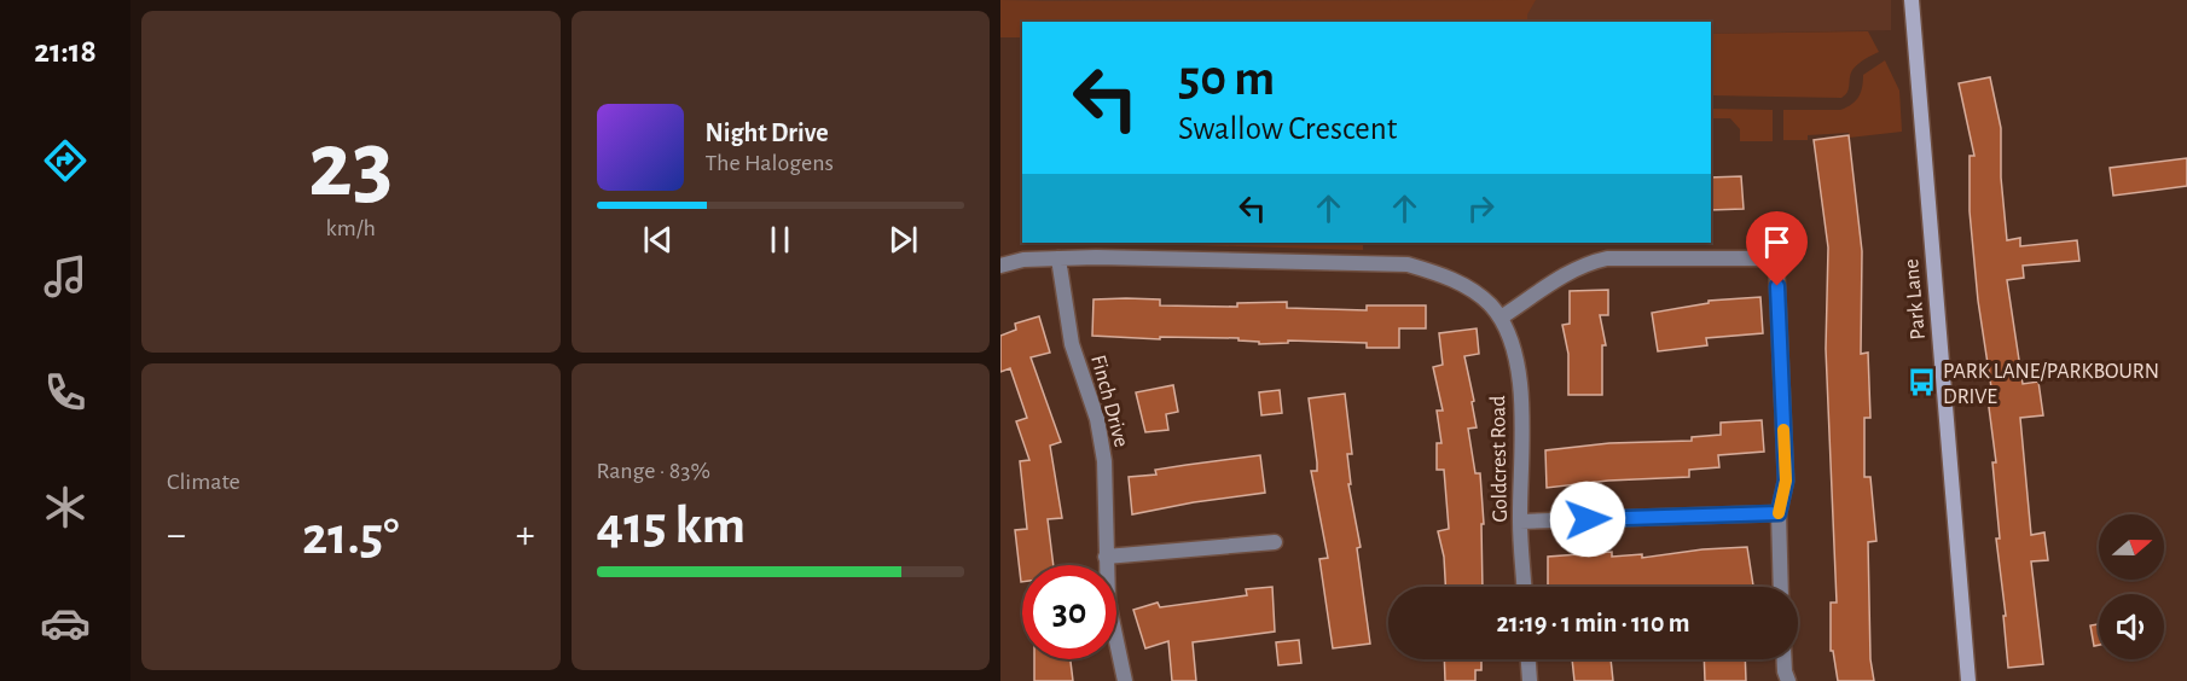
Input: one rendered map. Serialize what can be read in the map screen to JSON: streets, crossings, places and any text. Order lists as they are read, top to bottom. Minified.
{"streets":{"street":["Park Lane","Finch Drive","Goldcrest Road"]},"crossings":[["Finch Drive","Goldcrest Road"]],"places":{"bus stop":["PARK LANE/PARKBOURN DRIVE"]},"north":"right","page":{"tabs":"21:18","tile":[["23","km/h"],"Climate",["Range · 83%","415 km"]],"turn":["50 m","Swallow Crescent"],"song":["Night Drive","The Halogens"],"heat":["−","21.5°","+"],"limit":"30","trip":"21:19 · 1 min · 110 m"}}
